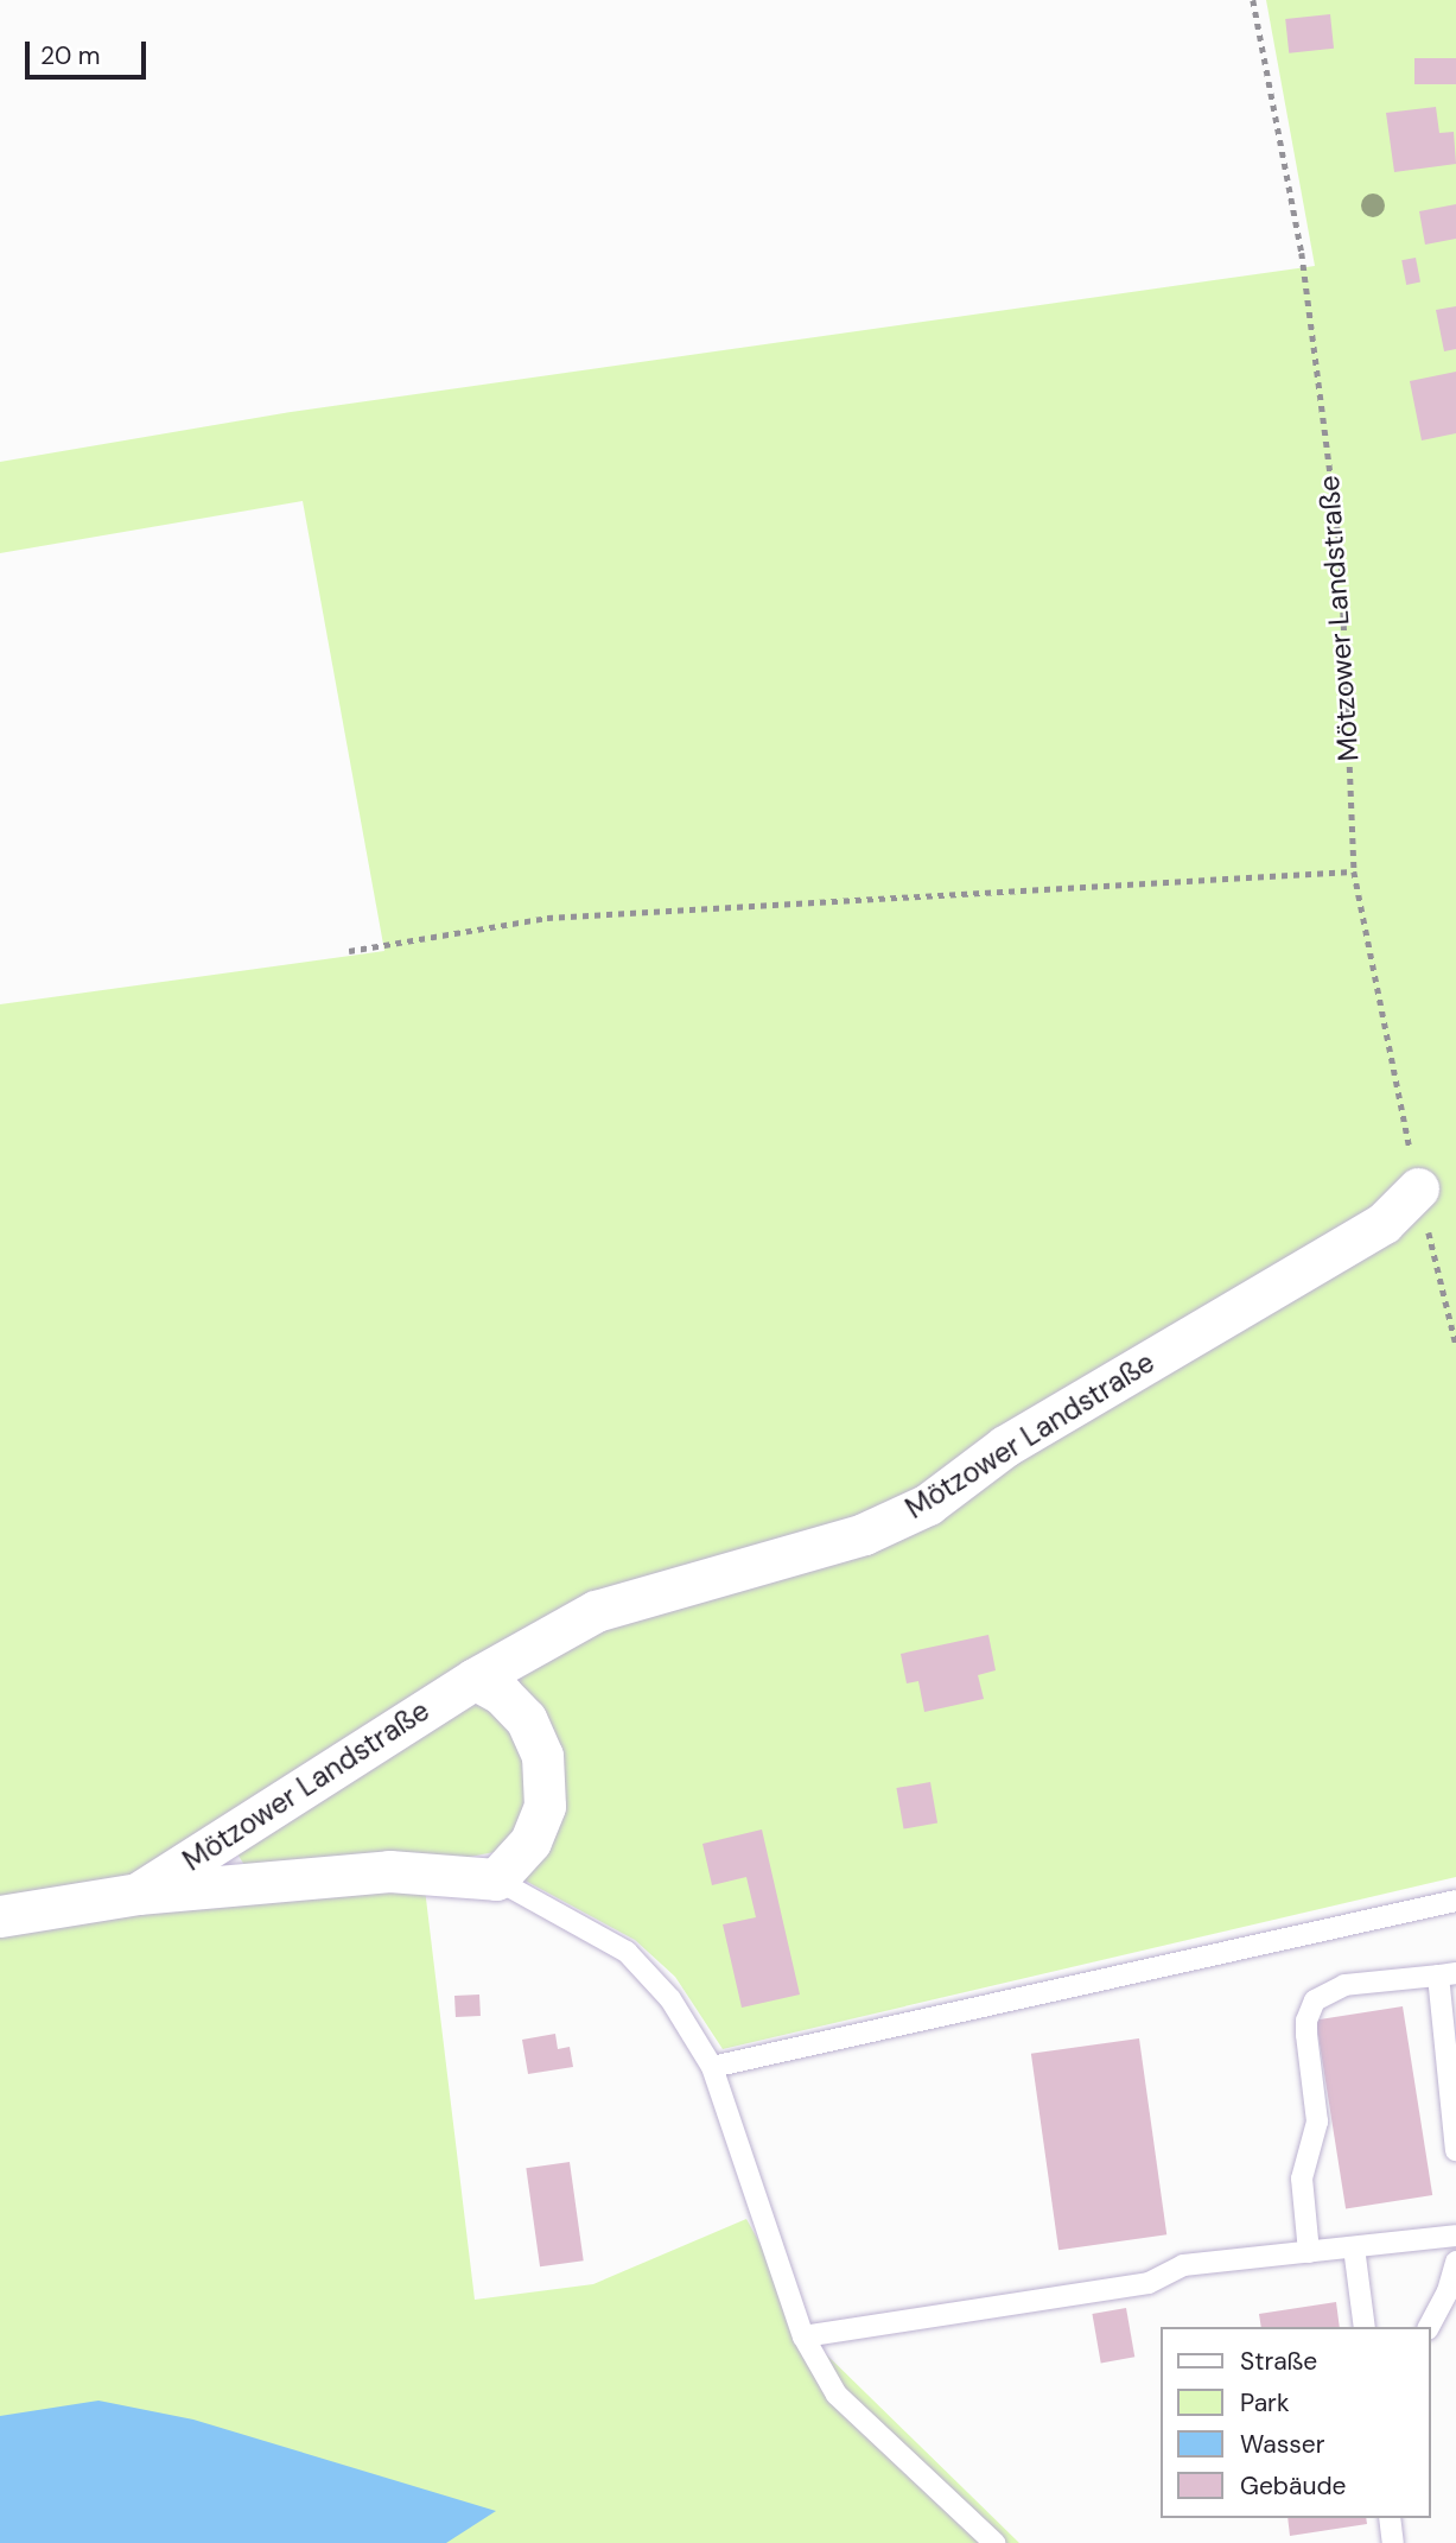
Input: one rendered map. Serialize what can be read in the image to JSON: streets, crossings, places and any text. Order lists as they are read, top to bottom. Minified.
{"streets":{"street":["Mötzower Landstraße"]},"legend":["Straße","Park","Wasser","Gebäude"],"scale_bar":"20 m"}
